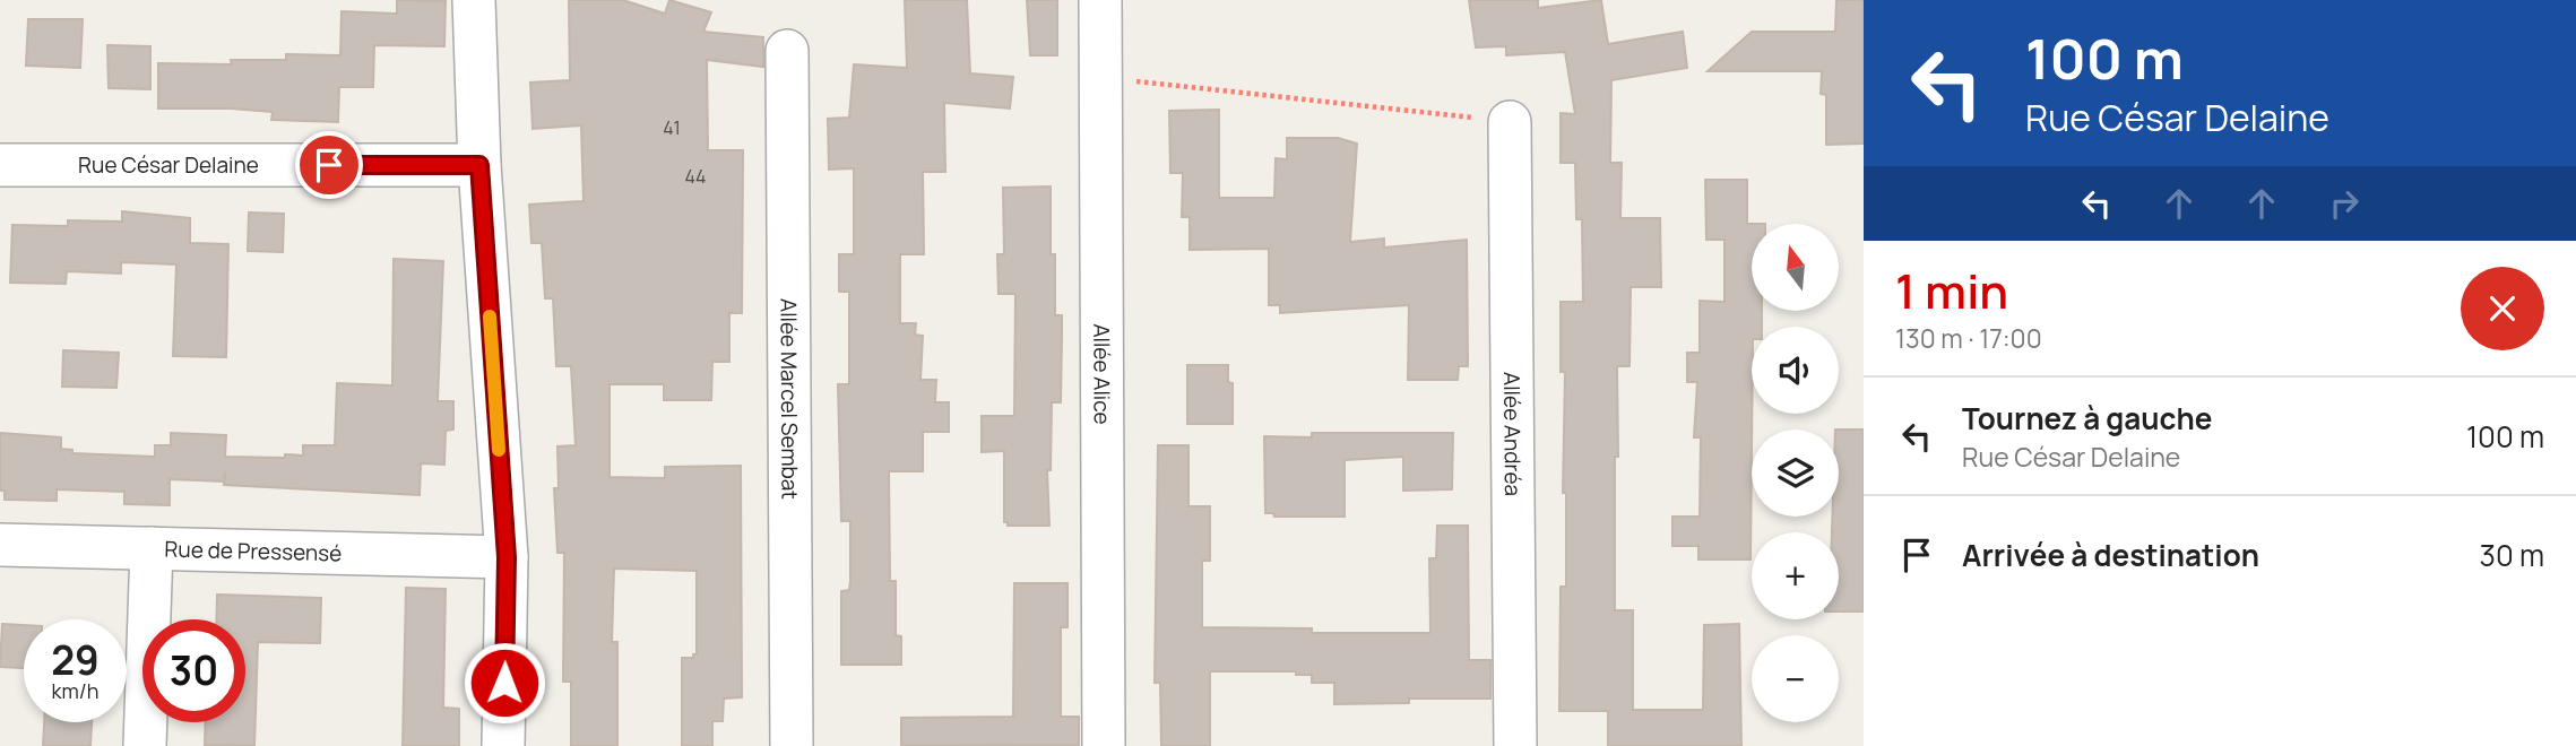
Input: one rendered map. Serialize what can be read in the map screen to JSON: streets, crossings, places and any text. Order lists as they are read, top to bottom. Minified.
{"streets":{"street":["Rue César Delaine","Allée Alice","Allée Marcel Sembat","Allée Andréa","Rue de Pressensé"]},"house_numbers":["41","44"],"north":"top","page":{"turn":["100 m","Rue César Delaine"],"map_buttons":["+","−"],"heading":["1 min","130 m · 17:00"],"list":[{"name":"Tournez à gauche","note":"Rue César Delaine","value":"100 m"},{"name":"Arrivée à destination","value":"30 m"}],"speed":"29 km/h","limit":"30"}}
